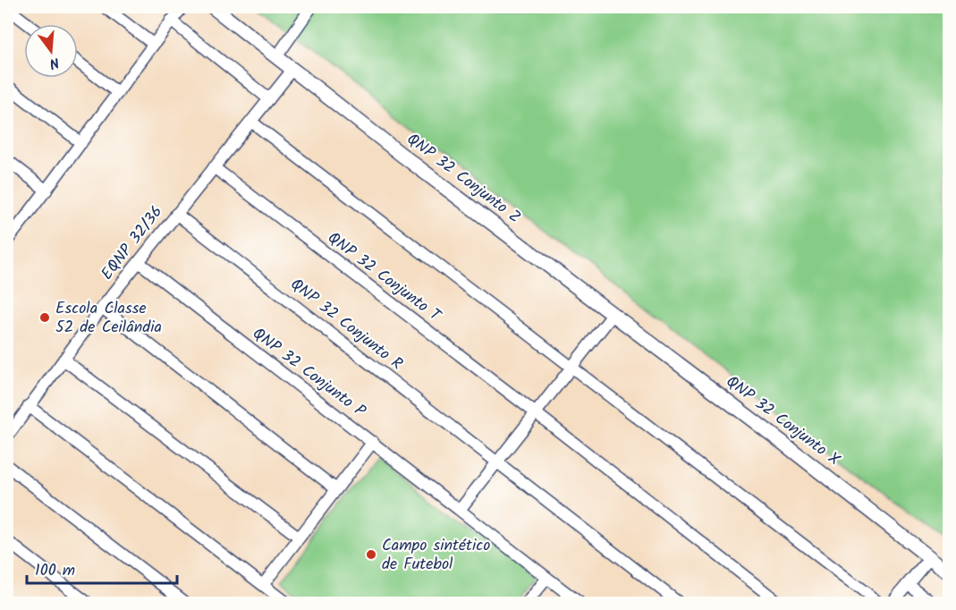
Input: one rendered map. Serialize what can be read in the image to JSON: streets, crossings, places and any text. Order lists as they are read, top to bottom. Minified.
{"streets":{"street":["QNP 32 Conjunto Z","EQNP 32/36","QNP 32 Conjunto T","QNP 32 Conjunto R","QNP 32 Conjunto P","QNP 32 Conjunto X"]},"crossings":[["QNP 32 Conjunto Z","EQNP 32/36"],["QNP 32 Conjunto Z","QNP 32 Conjunto X"],["EQNP 32/36","QNP 32 Conjunto T"],["EQNP 32/36","QNP 32 Conjunto R"],["EQNP 32/36","QNP 32 Conjunto P"]],"places":["Escola Classe 52 de Ceilândia","Campo sintético de Futebol"],"scale_bar":"100 m","north":"bottom"}
